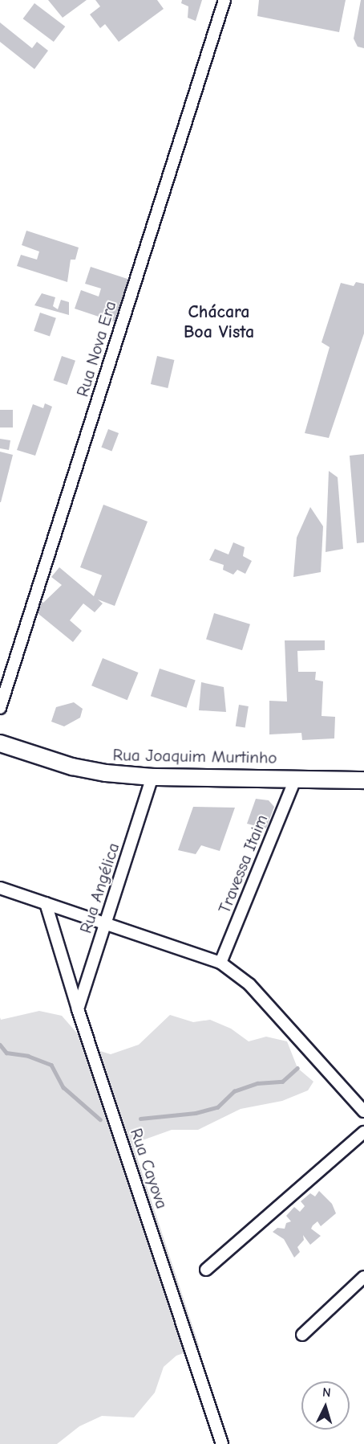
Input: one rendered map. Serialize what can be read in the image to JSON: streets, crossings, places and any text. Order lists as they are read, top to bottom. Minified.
{"streets":{"main road":["Rua Joaquim Murtinho"],"street":["Rua Nova Era","Travessa Itaim","Rua Angélica","Rua Cayova"]},"crossings":[["Rua Joaquim Murtinho","Travessa Itaim"],["Rua Joaquim Murtinho","Rua Angélica"],["Rua Angélica","Rua Cayova"]],"districts":["Chácara Boa Vista"],"north":"top"}
